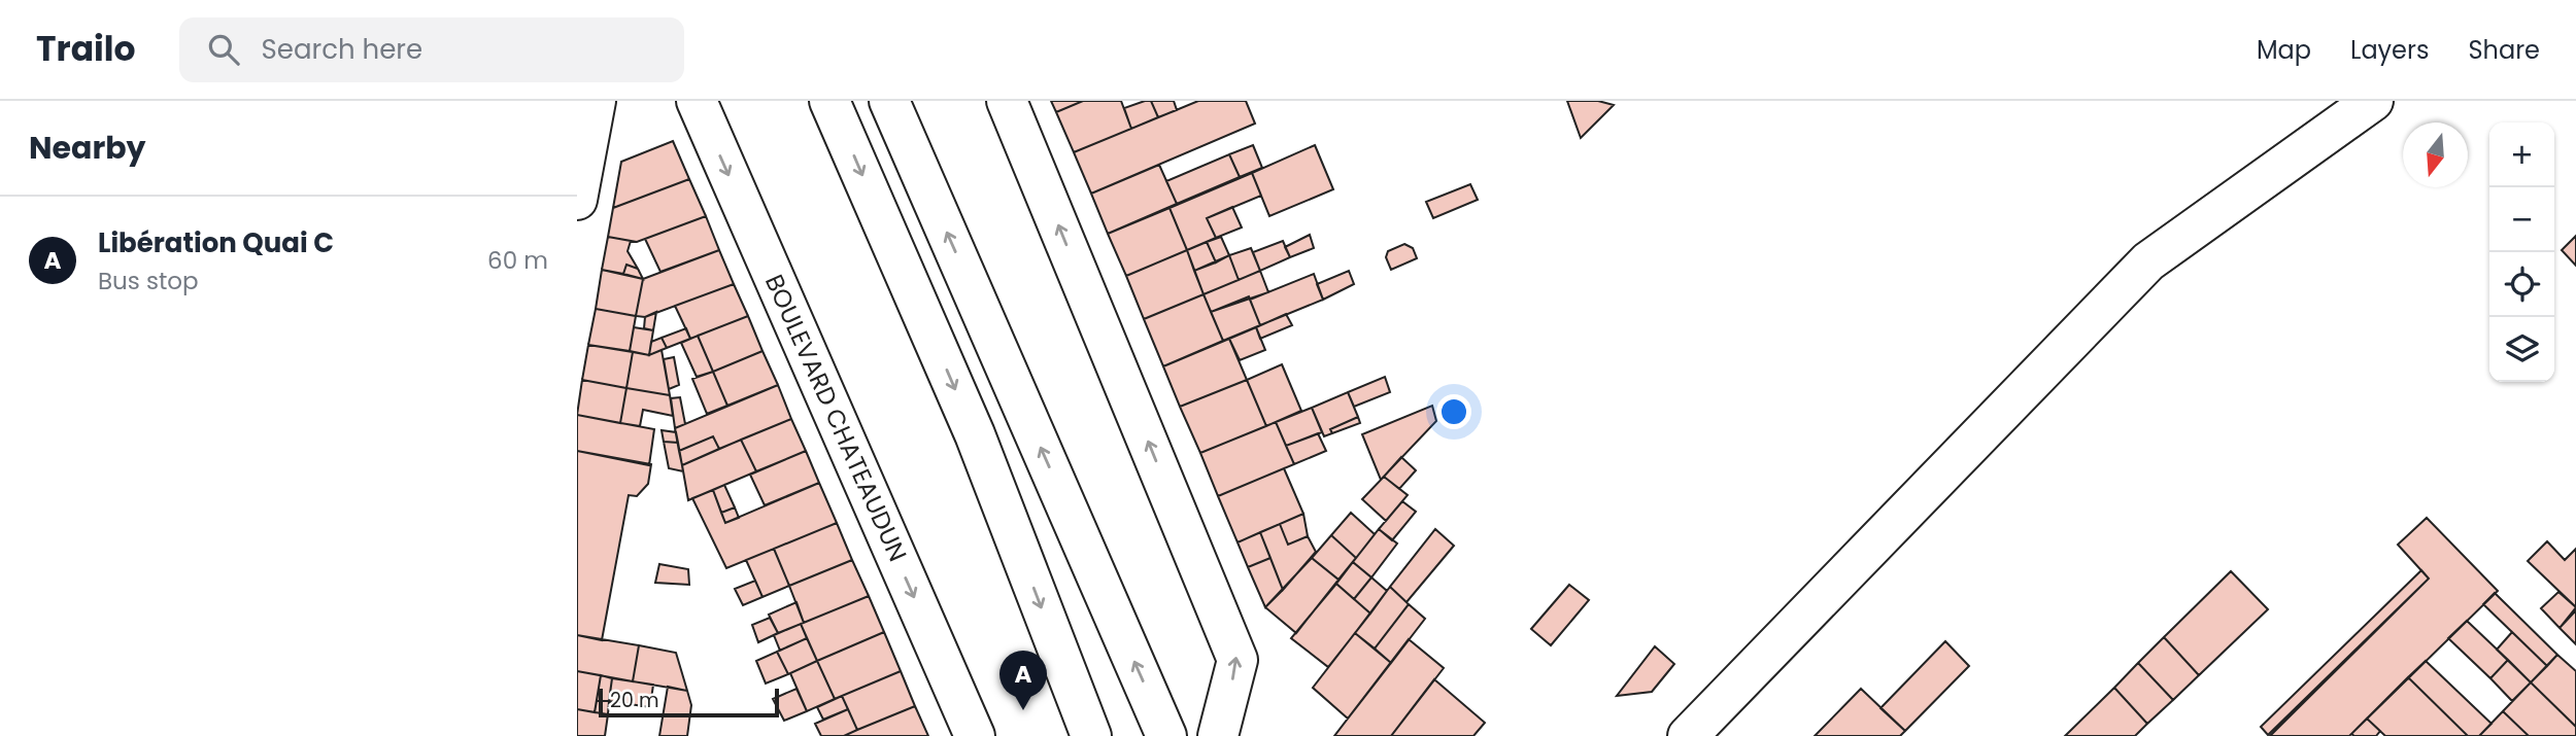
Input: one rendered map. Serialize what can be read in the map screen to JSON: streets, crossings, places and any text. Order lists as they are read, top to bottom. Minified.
{"streets":{"street":["BOULEVARD CHATEAUDUN"]},"scale_bar":"20 m","north":"bottom","page":{"header":"Trailo","search":"Search here","nav":["Map","Layers","Share"],"heading":"Nearby","map_buttons":["+","−"],"list":[{"mark":"A","name":"Libération Quai C","note":"Bus stop","value":"60 m"}],"pins":"A","scale":"20 m"}}
